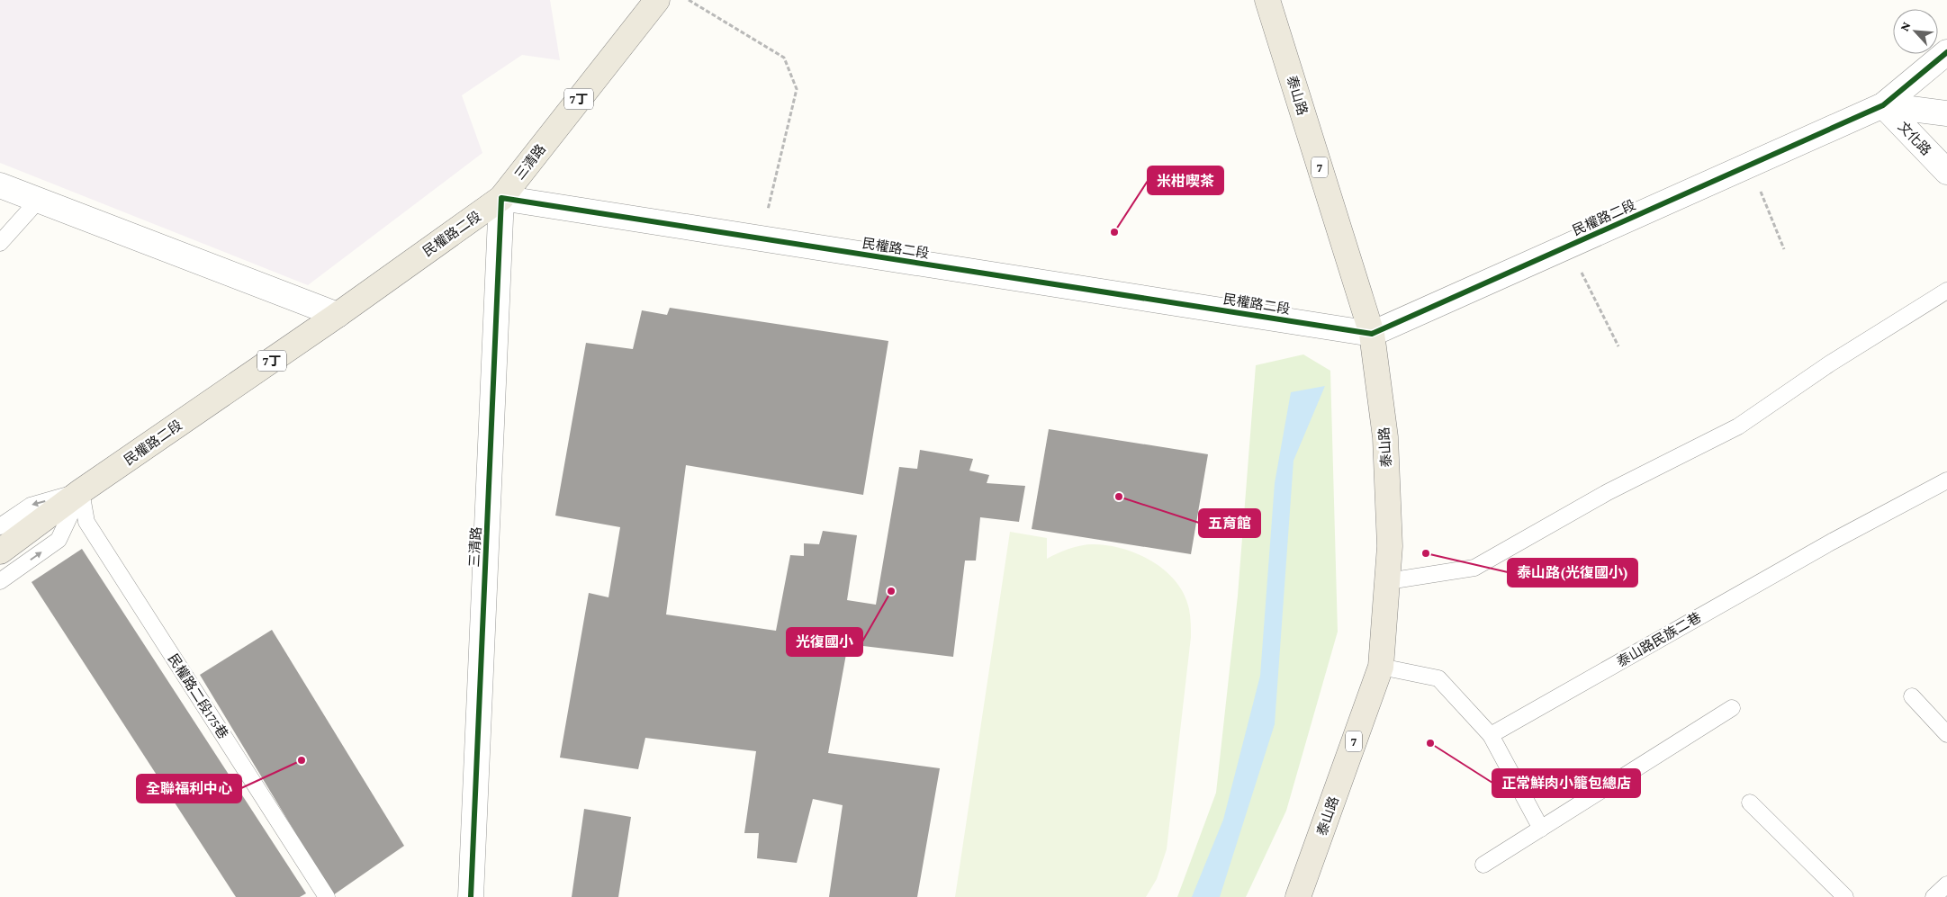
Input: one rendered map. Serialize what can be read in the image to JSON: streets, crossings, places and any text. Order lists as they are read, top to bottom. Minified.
{"streets":{"main road":["泰山路","7丁","三清路","7","民權路二段"],"street":["文化路"],"lane":["泰山路民族二巷","民權路二段175巷"]},"crossings":[["泰山路","民權路二段"],["文化路","民權路二段"],["三清路","民權路二段"],["民權路二段","民權路二段175巷"]],"places":["米柑喫茶","五育館","泰山路(光復國小)","光復國小","正常鮮肉小籠包總店","全聯福利中心"],"north":"top left"}
